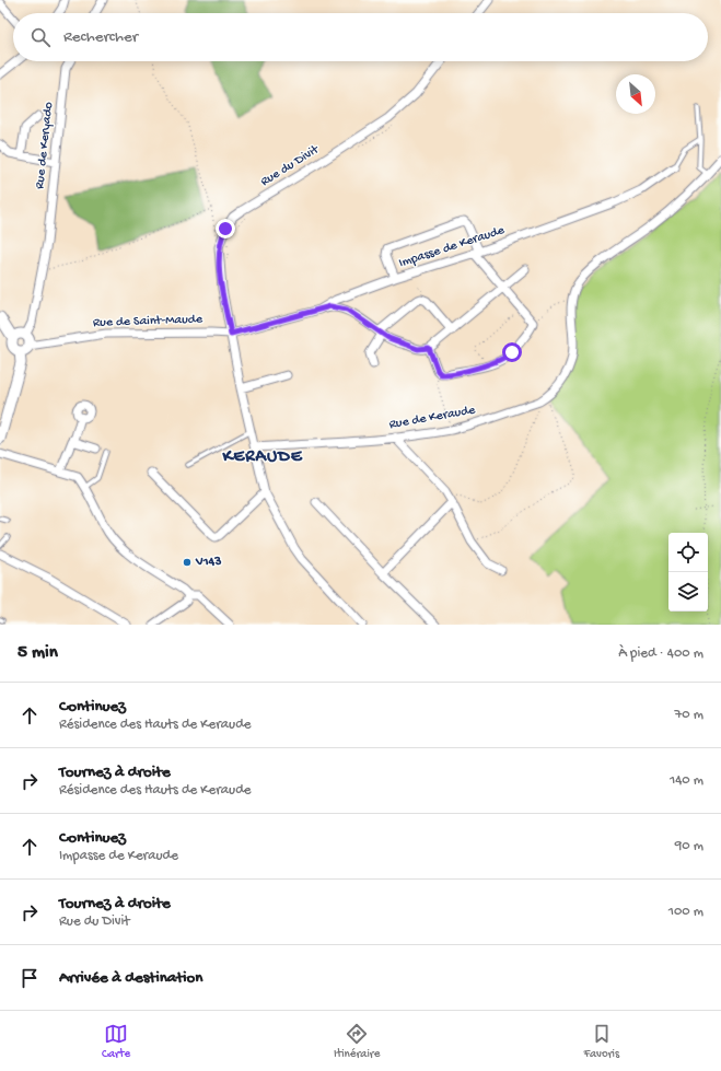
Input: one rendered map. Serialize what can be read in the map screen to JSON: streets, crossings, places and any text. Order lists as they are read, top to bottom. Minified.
{"streets":{"street":["Rue de Keryado","Rue du Divit","Impasse de Keraude","Rue de Saint-Maude","Rue de Keraude"]},"crossings":[["Rue de Keryado","Rue de Saint-Maude"],["Rue du Divit","Impasse de Keraude"],["Rue du Divit","Rue de Saint-Maude"],["Impasse de Keraude","Rue de Saint-Maude"]],"districts":["KERAUDE"],"places":["V143"],"north":"bottom right","page":{"search":"Rechercher","heading":["5 min","À pied · 400 m"],"list":[["Continuez","Résidence des Hauts de Keraude","70 m"],["Tournez à droite","Résidence des Hauts de Keraude","140 m"],["Continuez","Impasse de Keraude","90 m"],["Tournez à droite","Rue du Divit","100 m"],"Arrivée à destination"],"nav":["Carte","Itinéraire","Favoris"]}}
